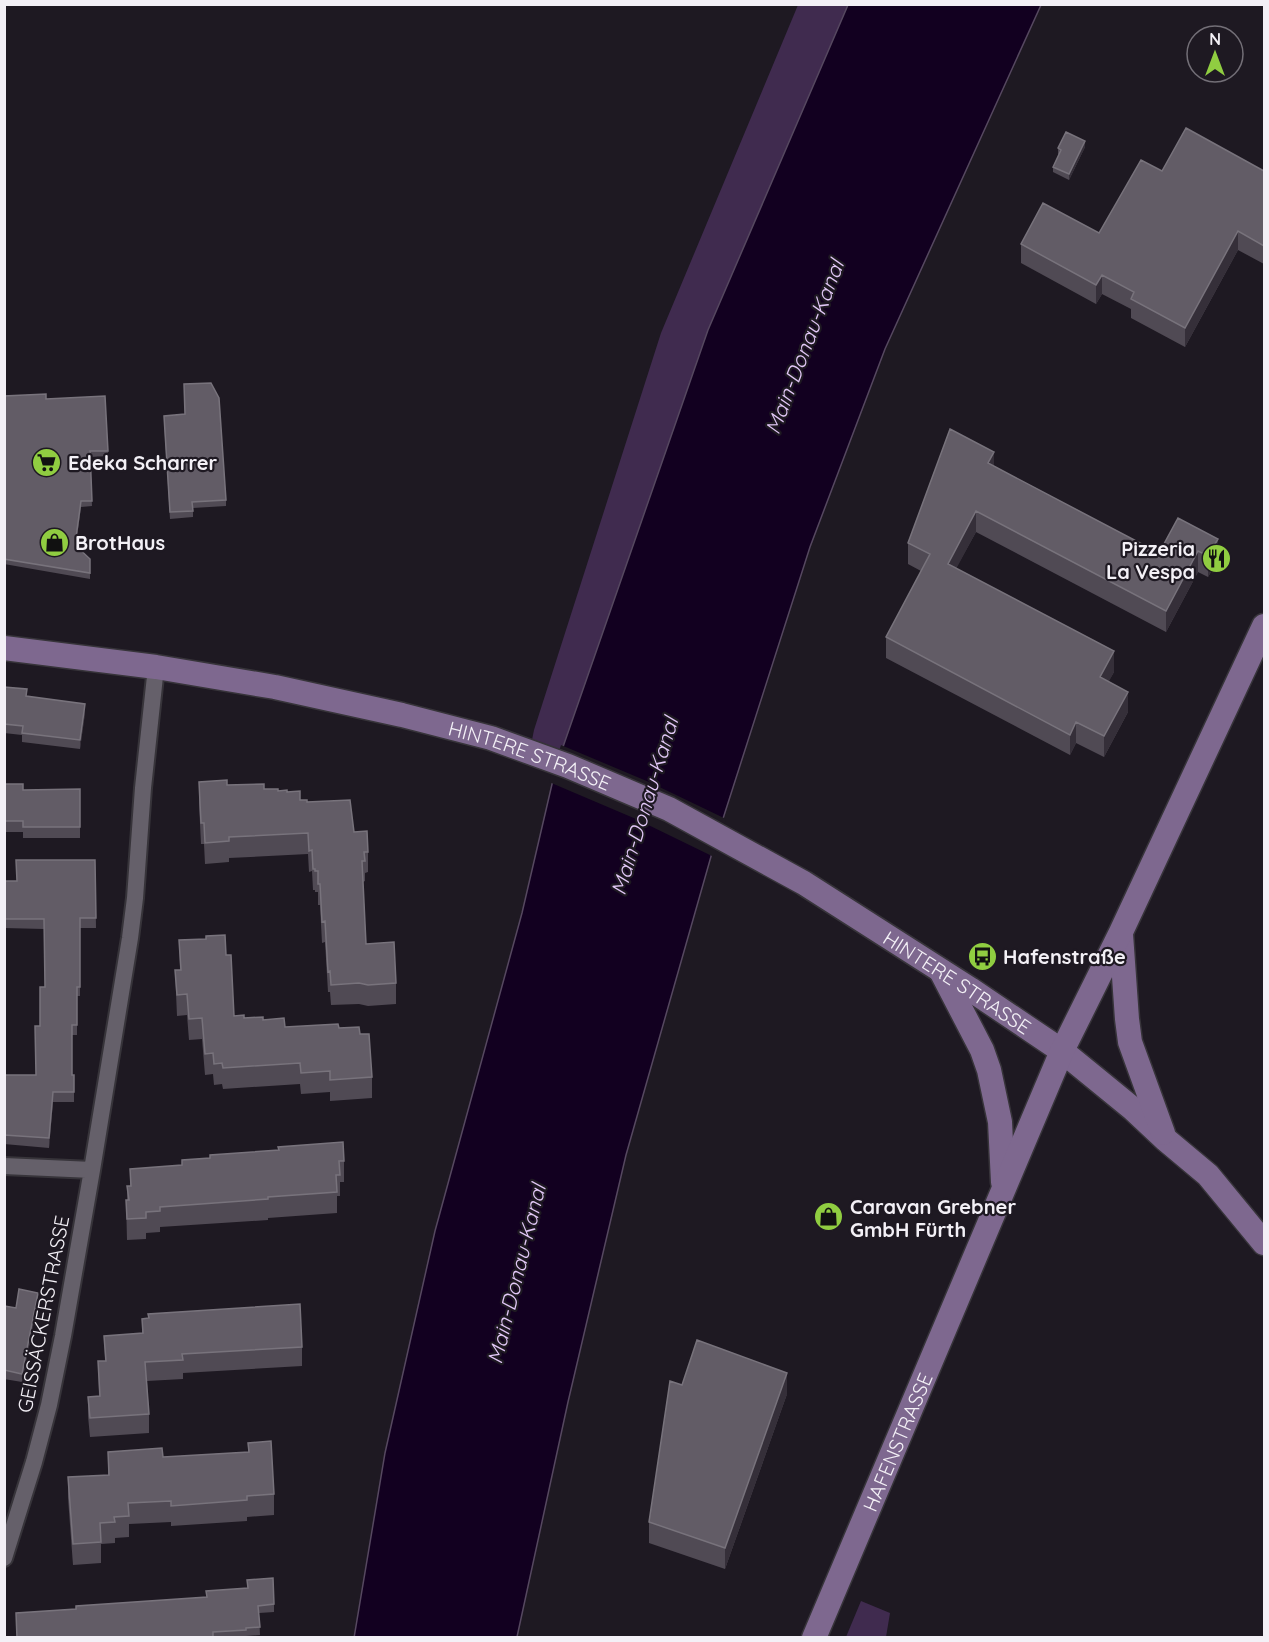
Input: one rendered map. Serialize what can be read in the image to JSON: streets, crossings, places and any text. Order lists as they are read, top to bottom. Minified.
{"streets":{"street":["HINTERE STRASSE","GEISSÄCKERSTRASSE","HAFENSTRASSE"]},"crossings":[["HINTERE STRASSE","GEISSÄCKERSTRASSE"],["HINTERE STRASSE","HAFENSTRASSE"]],"water":["Main-Donau-Kanal"],"places":{"supermarket":["Edeka Scharrer"],"shop":["BrotHaus","Caravan Grebner GmbH Fürth"],"restaurant":["Pizzeria La Vespa"],"bus stop":["Hafenstraße"]},"north":"top"}
